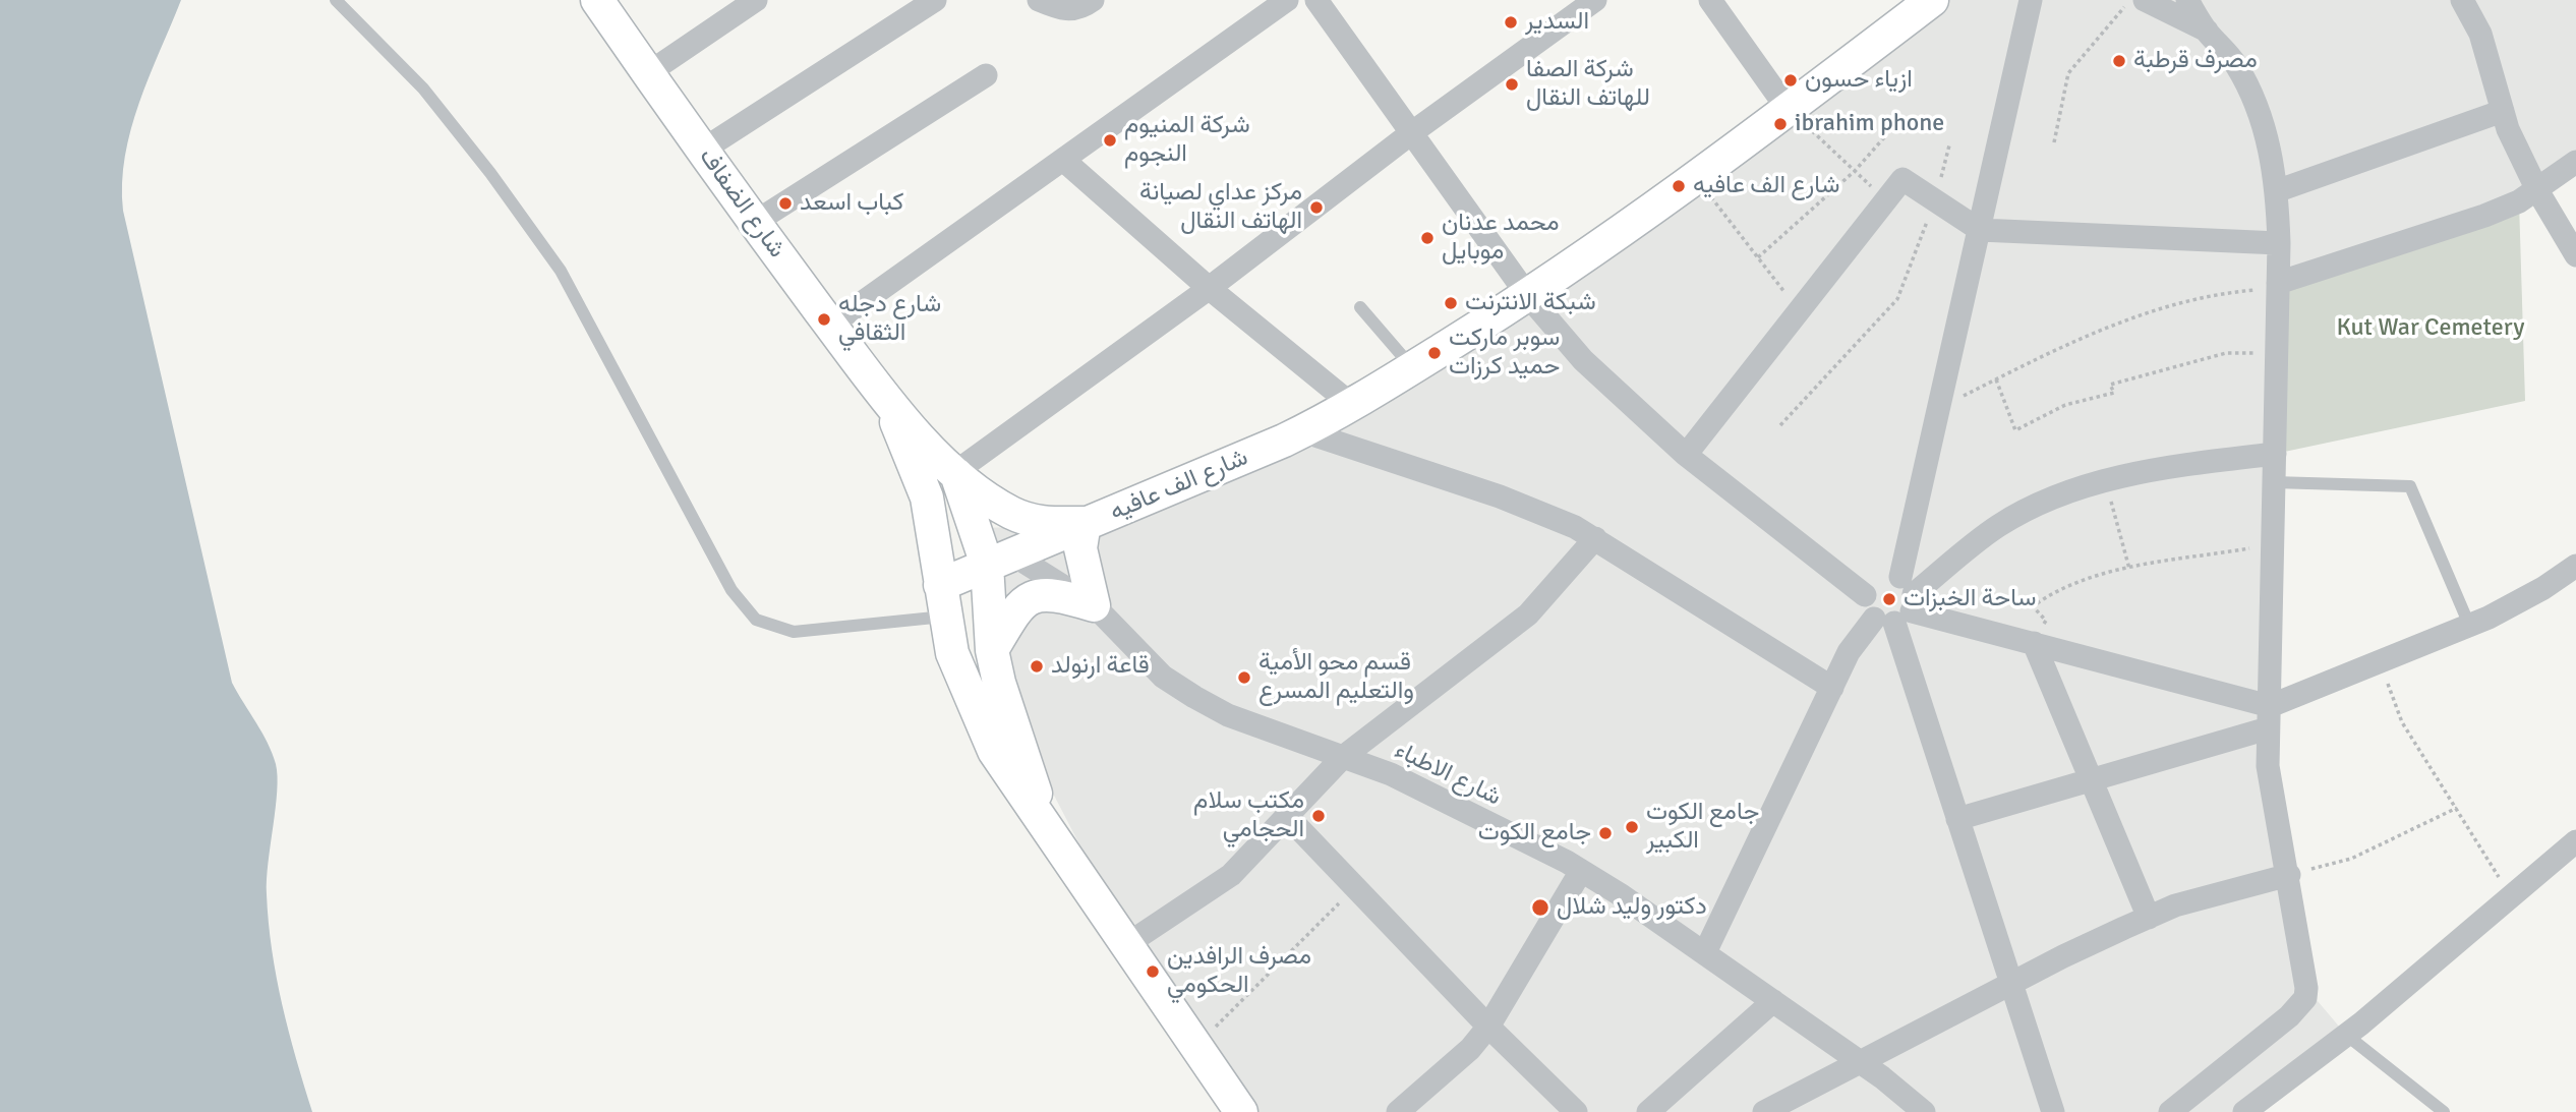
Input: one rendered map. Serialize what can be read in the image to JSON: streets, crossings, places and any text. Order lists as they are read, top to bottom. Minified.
{"streets":{"street":["شارع الضفاف","شارع الف عافيه","شارع الاطباء"]},"crossings":[["شارع الف عافيه","شارع الاطباء"]],"parks":["Kut War Cemetery"],"places":["السدير","مصرف قرطبة","ازياء حسون","شركة الصفا للهاتف النقال","ibrahim phone","شركة المنيوم النجوم","شارع الف عافيه","كباب اسعد","مركز عداي لصيانة الهاتف النقال","محمد عدنان موبايل","شبكة الانترنت","شارع دجله الثقافي","سوبر ماركت حميد كرزات","ساحة الخبزات","قاعة ارنولد","قسم محو الأمية والتعليم المسرع","مكتب سلام الحجامي","جامع الكوت الكبير","جامع الكوت","دكتور وليد شلال","مصرف الرافدين الحكومي"]}
